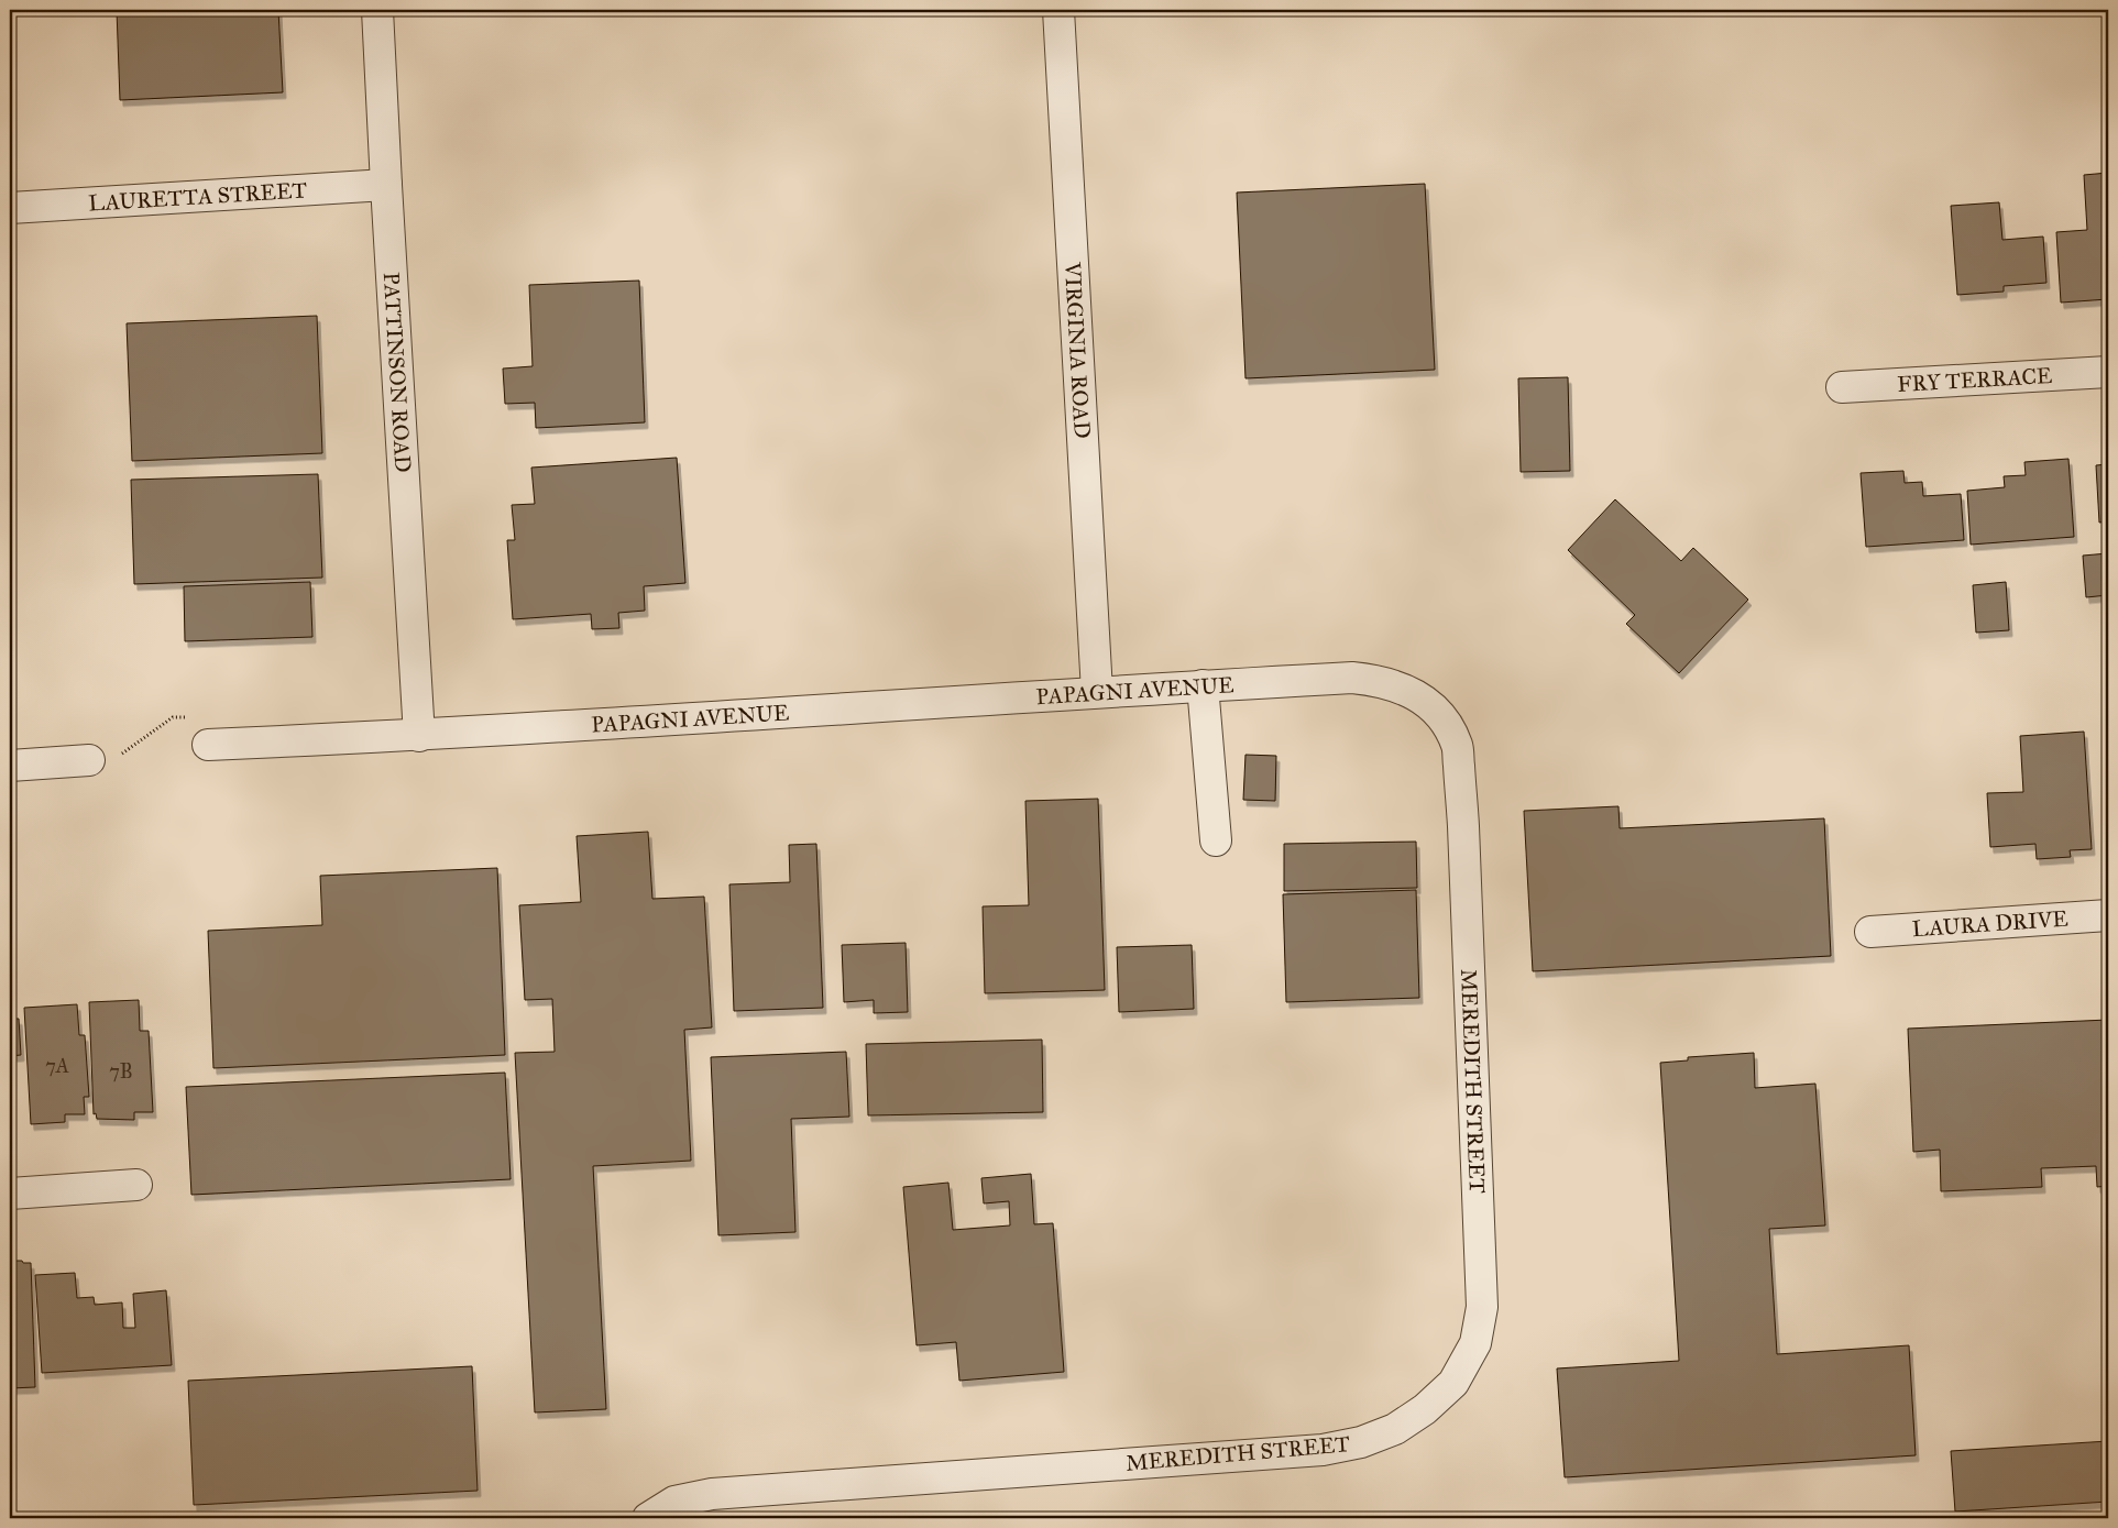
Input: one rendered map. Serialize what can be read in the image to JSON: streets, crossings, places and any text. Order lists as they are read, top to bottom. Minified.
{"streets":{"street":["LAURETTA STREET","VIRGINIA ROAD","PATTINSON ROAD","FRY TERRACE","PAPAGNI AVENUE","LAURA DRIVE","MEREDITH STREET"]},"crossings":[["LAURETTA STREET","PATTINSON ROAD"],["VIRGINIA ROAD","PAPAGNI AVENUE"],["PATTINSON ROAD","PAPAGNI AVENUE"],["PAPAGNI AVENUE","MEREDITH STREET"]],"house_numbers":["7A","7B"]}
